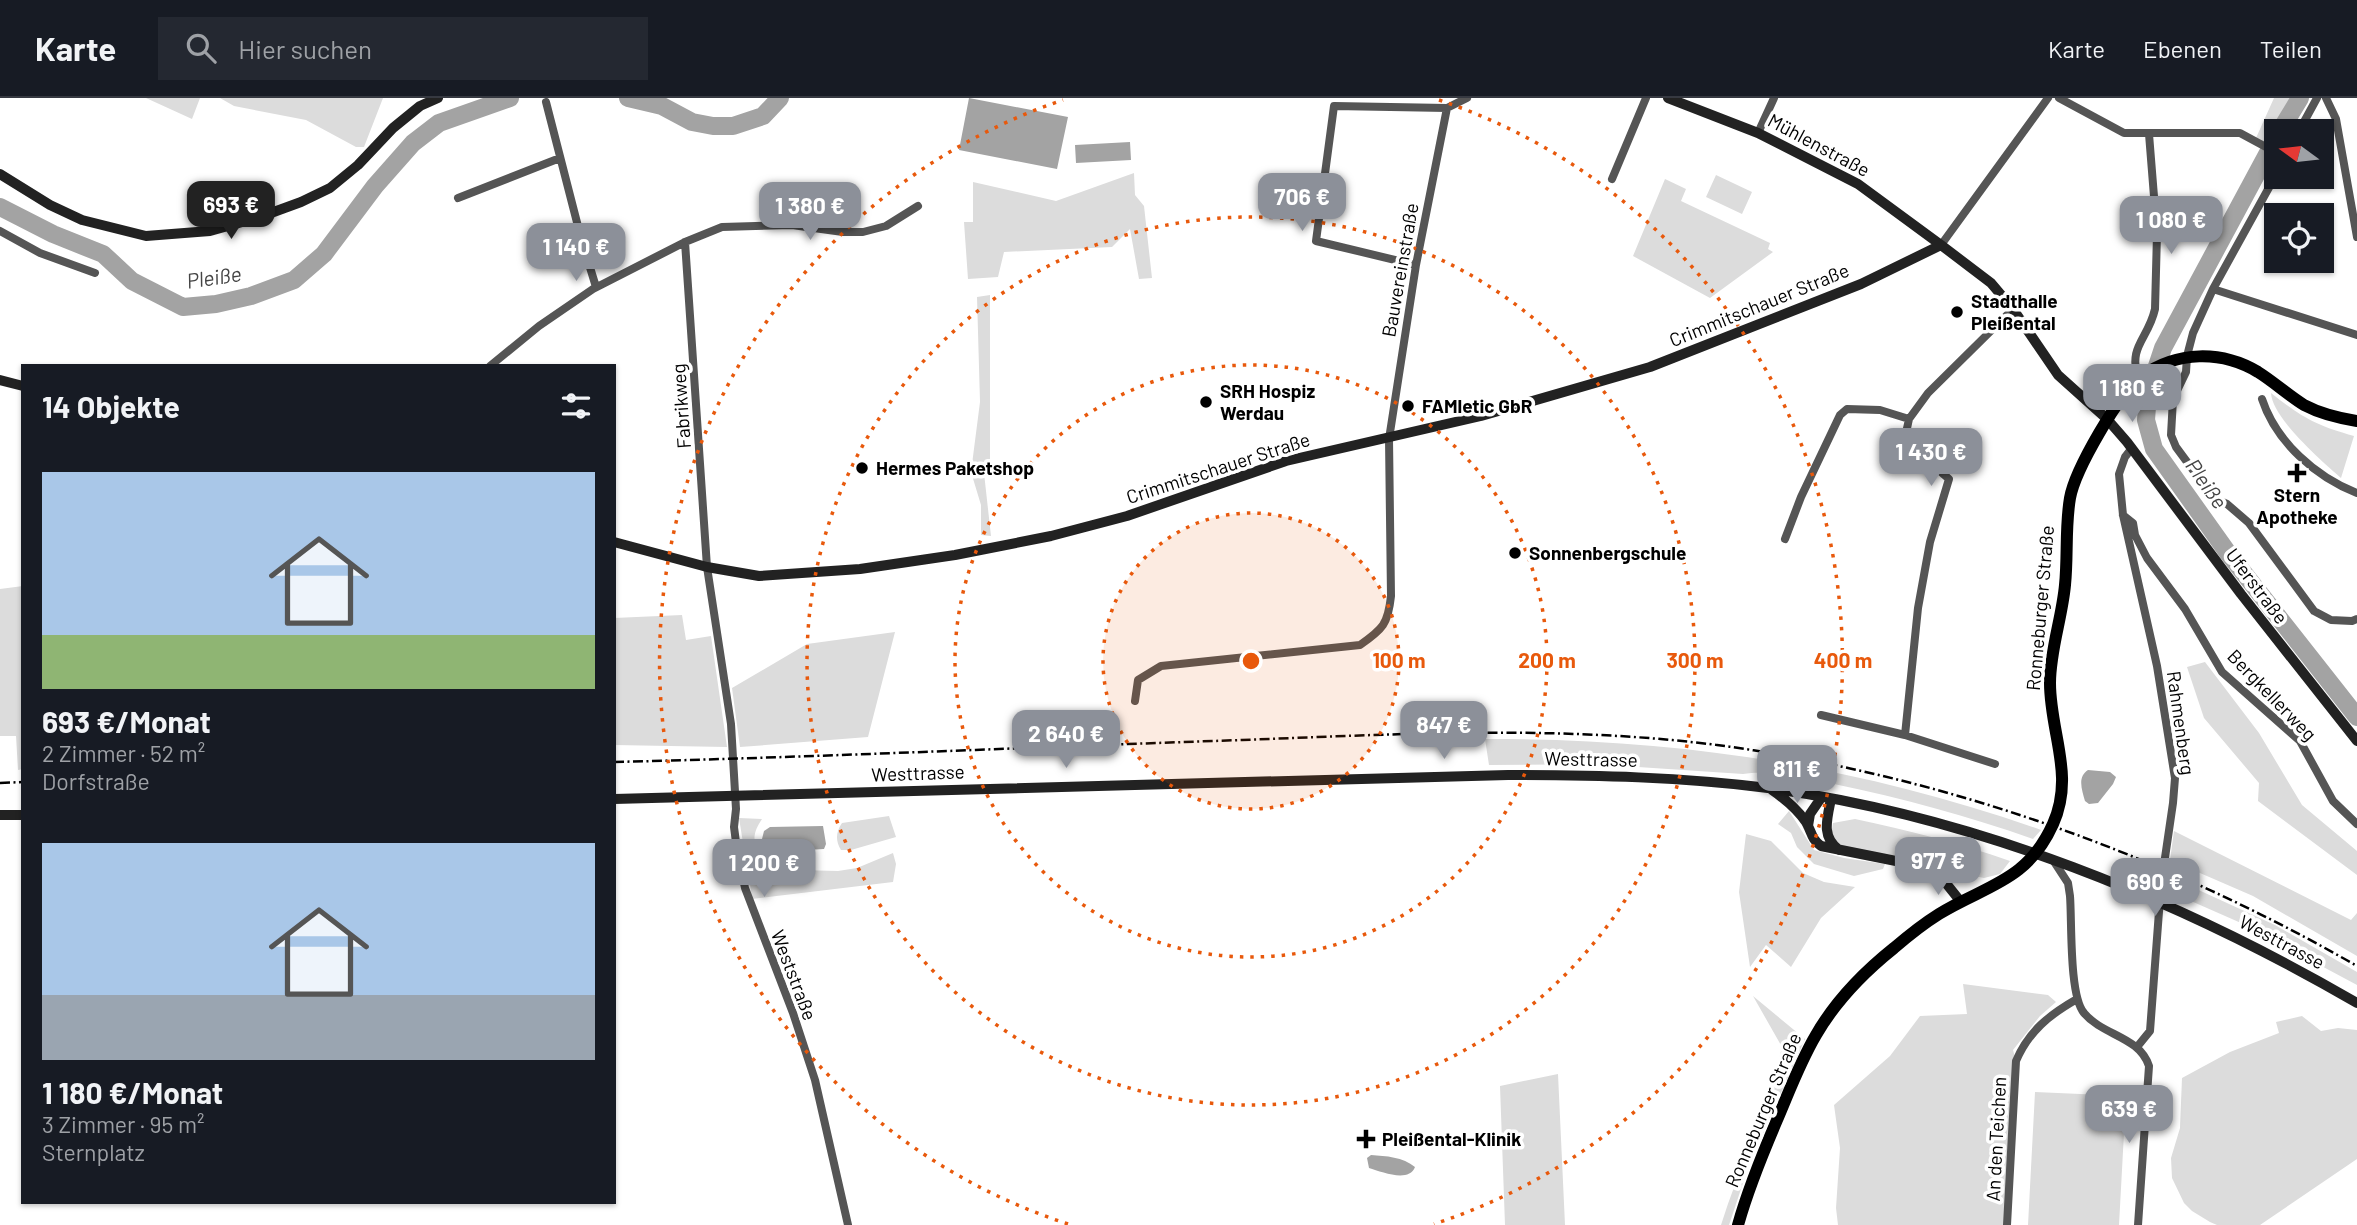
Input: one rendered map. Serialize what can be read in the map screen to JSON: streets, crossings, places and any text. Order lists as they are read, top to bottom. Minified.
{"streets":{"main road":["Ronneburger Straße"],"street":["Mühlenstraße","Bauvereinstraße","Crimmitschauer Straße","Fabrikweg","Uferstraße","Bergkellerweg","Rahmenberg","Westtrasse","Weststraße","An den Teichen"]},"crossings":[["Mühlenstraße","Crimmitschauer Straße"],["Bauvereinstraße","Crimmitschauer Straße"],["Crimmitschauer Straße","Fabrikweg"],["Crimmitschauer Straße","Weststraße"],["Fabrikweg","Weststraße"],["Uferstraße","Ronneburger Straße"],["Uferstraße","Rahmenberg"],["Bergkellerweg","Rahmenberg"]],"water":["Pleiße"],"places":{"other":["Stadthalle Pleißental","SRH Hospiz Werdau","FAMletic GbR","Hermes Paketshop","Sonnenbergschule"],"health":["Stern Apotheke","Pleißental-Klinik"]},"north":"left","page":{"header":"Karte","search":"Hier suchen","nav":["Karte","Ebenen","Teilen"],"price":["706 €","693 €","1 380 €","1 080 €","1 140 €","1 180 €","1 430 €","847 €","2 640 €","811 €","977 €","1 200 €","690 €","639 €"],"heading":"14 Objekte","list":[{"name":"693 €/Monat","note":"2 Zimmer · 52 m² · Dorfstraße"},{"name":"1 180 €/Monat","note":"3 Zimmer · 95 m² · Sternplatz"}]},"rings":["100 m","200 m","300 m","400 m"]}
